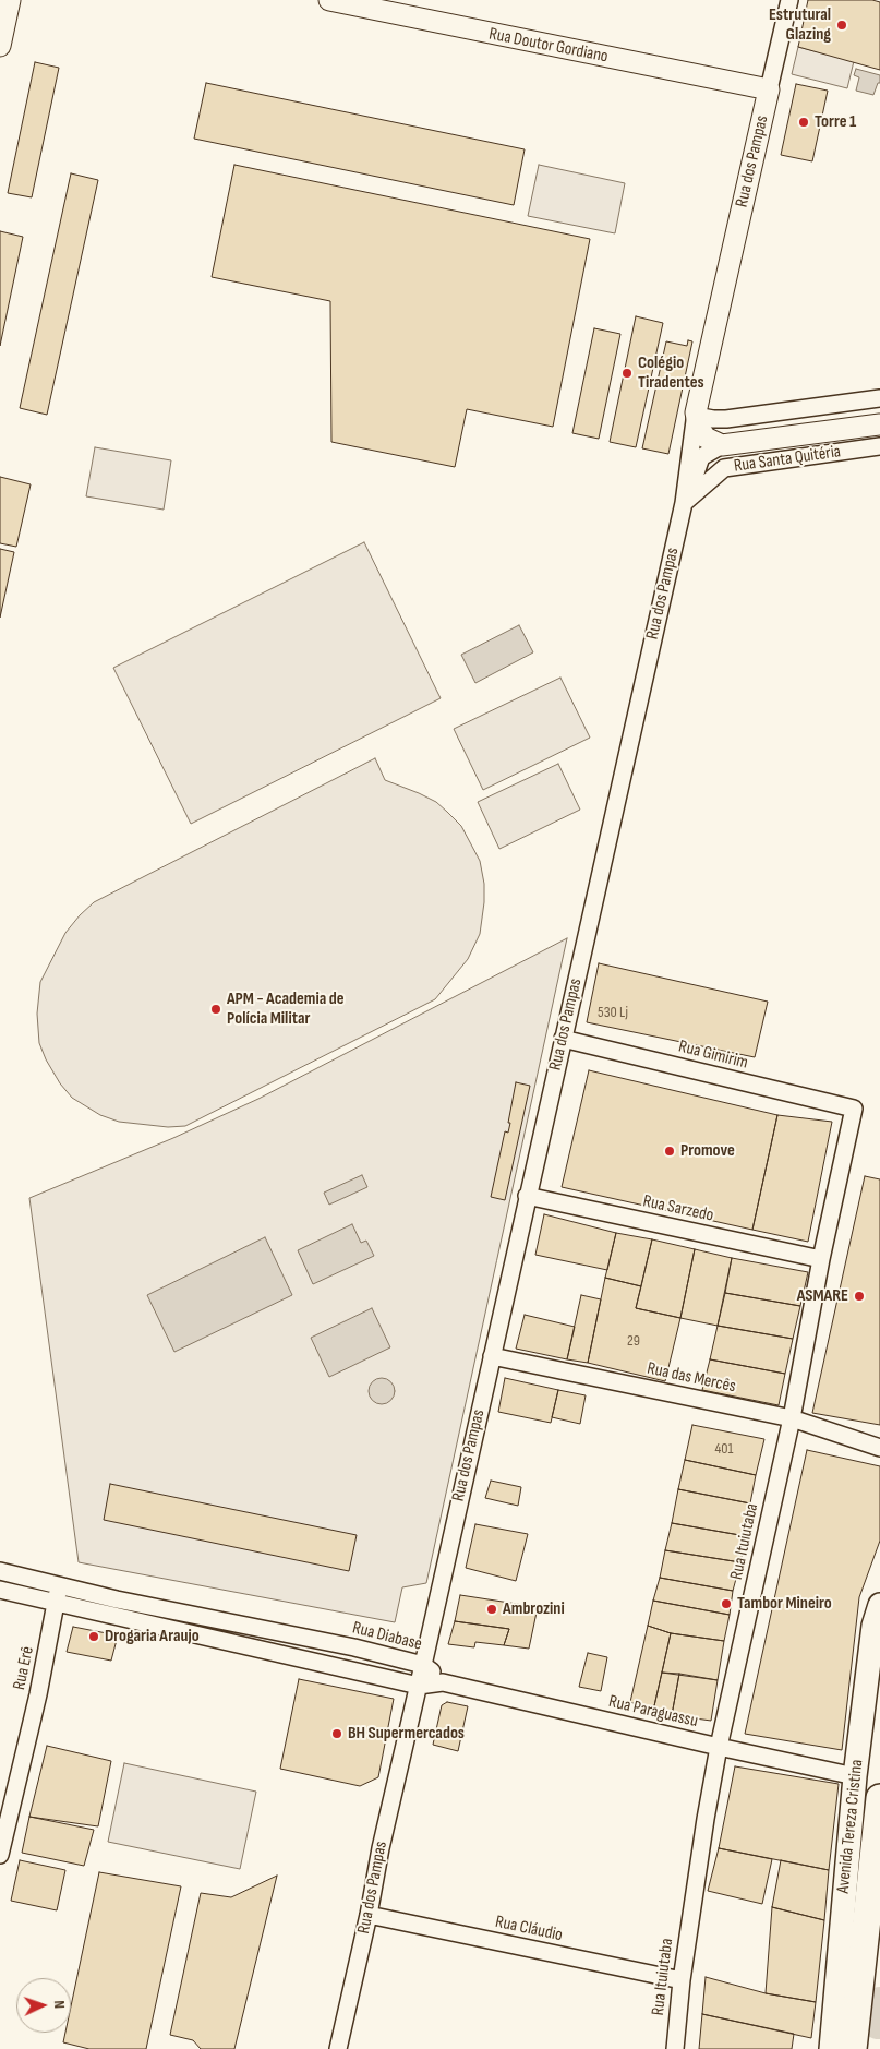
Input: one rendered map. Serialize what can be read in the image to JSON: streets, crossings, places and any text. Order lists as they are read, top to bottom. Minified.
{"streets":{"highway":["Avenida Tereza Cristina"],"street":["Rua Doutor Gordiano","Rua dos Pampas","Rua Santa Quitéria","Rua Gimirim","Rua Sarzedo","Rua das Mercês","Rua Ituiutaba","Rua Diabase","Rua Erê","Rua Paraguassu","Rua Cláudio"]},"crossings":[["Rua Doutor Gordiano","Rua dos Pampas"],["Rua dos Pampas","Rua Santa Quitéria"],["Rua dos Pampas","Rua Gimirim"],["Rua dos Pampas","Rua Sarzedo"],["Rua dos Pampas","Rua das Mercês"],["Rua dos Pampas","Rua Diabase"],["Rua dos Pampas","Rua Cláudio"],["Rua Gimirim","Rua Ituiutaba"],["Rua Sarzedo","Rua Ituiutaba"],["Rua das Mercês","Rua Ituiutaba"],["Rua Ituiutaba","Rua Paraguassu"],["Rua Ituiutaba","Rua Cláudio"],["Rua Diabase","Rua Erê"],["Rua Diabase","Rua Paraguassu"],["Rua Paraguassu","Avenida Tereza Cristina"]],"places":["Estrutural Glazing","Torre 1","Colégio Tiradentes","APM - Academia de Polícia Militar","Promove","ASMARE","Tambor Mineiro","Ambrozini","Drogaria Araujo","BH Supermercados"],"house_numbers":["530 Lj","29","401"],"north":"right"}
